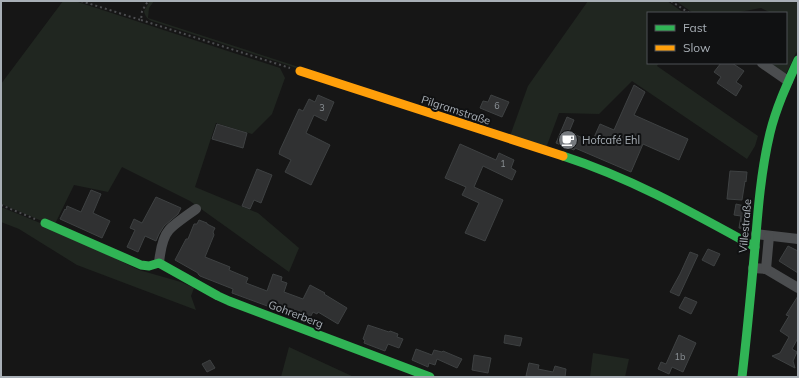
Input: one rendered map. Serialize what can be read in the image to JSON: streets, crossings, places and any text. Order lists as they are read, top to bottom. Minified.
{"streets":{"street":["Pilgramstraße","Villestraße","Gohrerberg"]},"crossings":[["Pilgramstraße","Villestraße"]],"places":{"cafe":["Hofcafé Ehl"]},"house_numbers":["6","3","1","1b"],"legend":["Fast","Slow"]}
